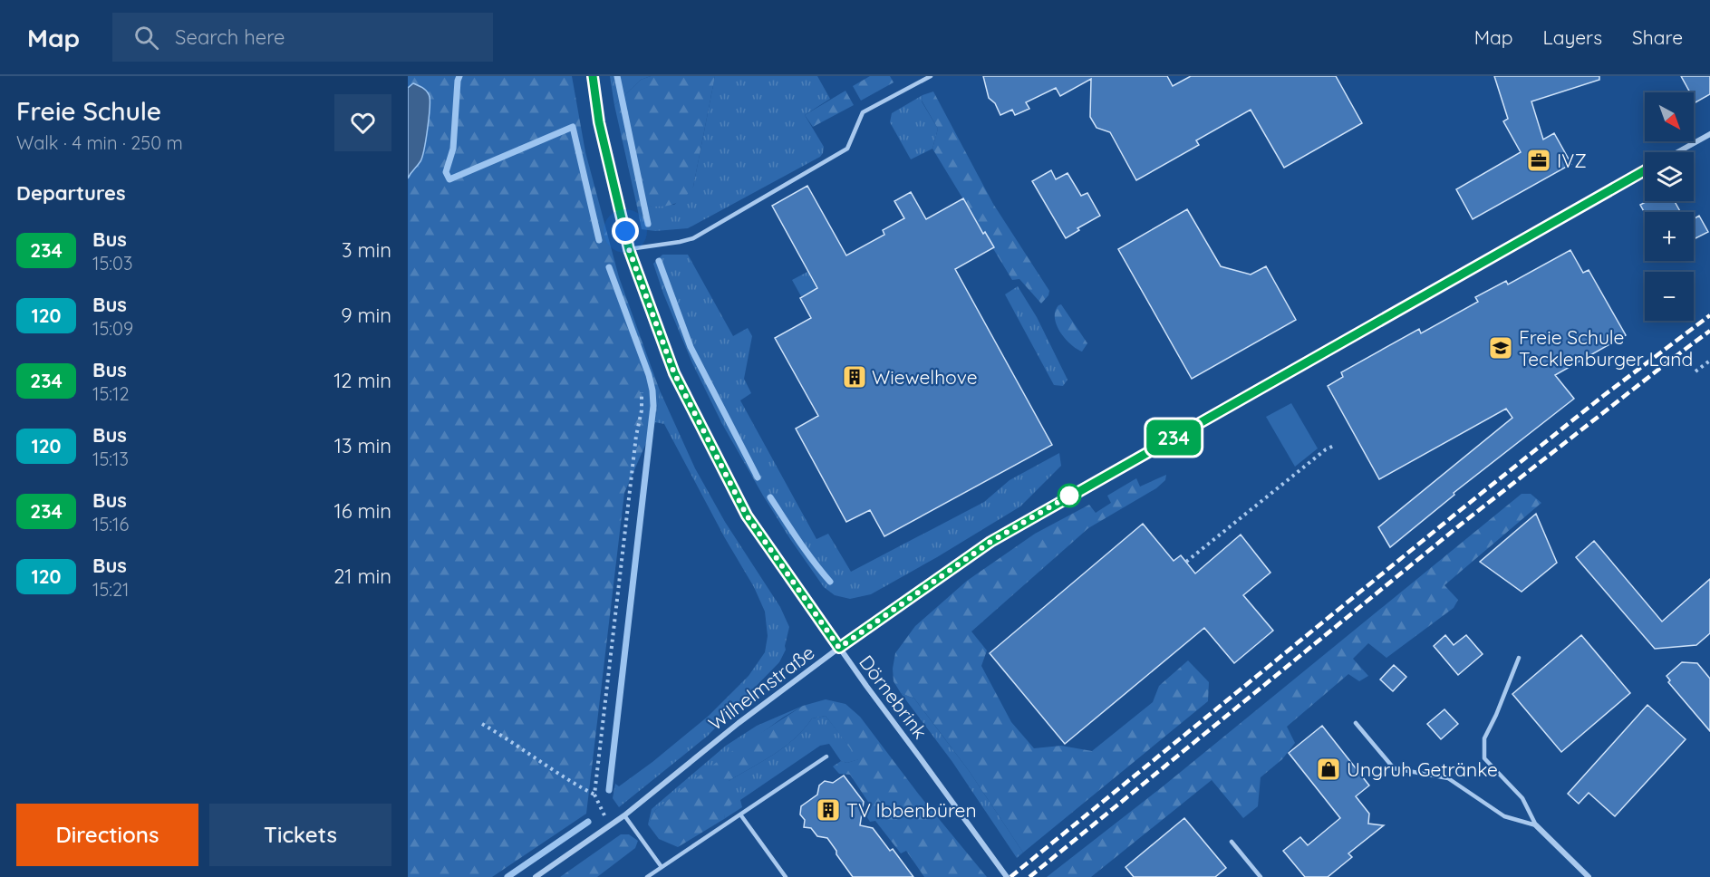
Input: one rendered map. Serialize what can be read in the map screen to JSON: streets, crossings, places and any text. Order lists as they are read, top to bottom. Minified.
{"streets":{"street":["Wilhelmstraße","Dörnebrink"]},"crossings":[["Wilhelmstraße","Dörnebrink"]],"places":{"office":["IVZ"],"school or university":["Freie Schule Tecklenburger Land"],"building":["Wiewelhove","TV Ibbenbüren"],"shop":["Ungruh Getränke"]},"lines":["bus line 234"],"north":"bottom right","page":{"header":"Map","search":"Search here","nav":["Map","Layers","Share"],"heading":[["Freie Schule","Walk · 4 min · 250 m"],"Departures"],"on_map":"234","map_buttons":["+","−"],"list":[{"mark":"234","name":"Bus","note":"15:03","value":"3 min"},{"mark":"120","name":"Bus","note":"15:09","value":"9 min"},{"mark":"234","name":"Bus","note":"15:12","value":"12 min"},{"mark":"120","name":"Bus","note":"15:13","value":"13 min"},{"mark":"234","name":"Bus","note":"15:16","value":"16 min"},{"mark":"120","name":"Bus","note":"15:21","value":"21 min"}],"buttons":["Directions","Tickets"]}}
